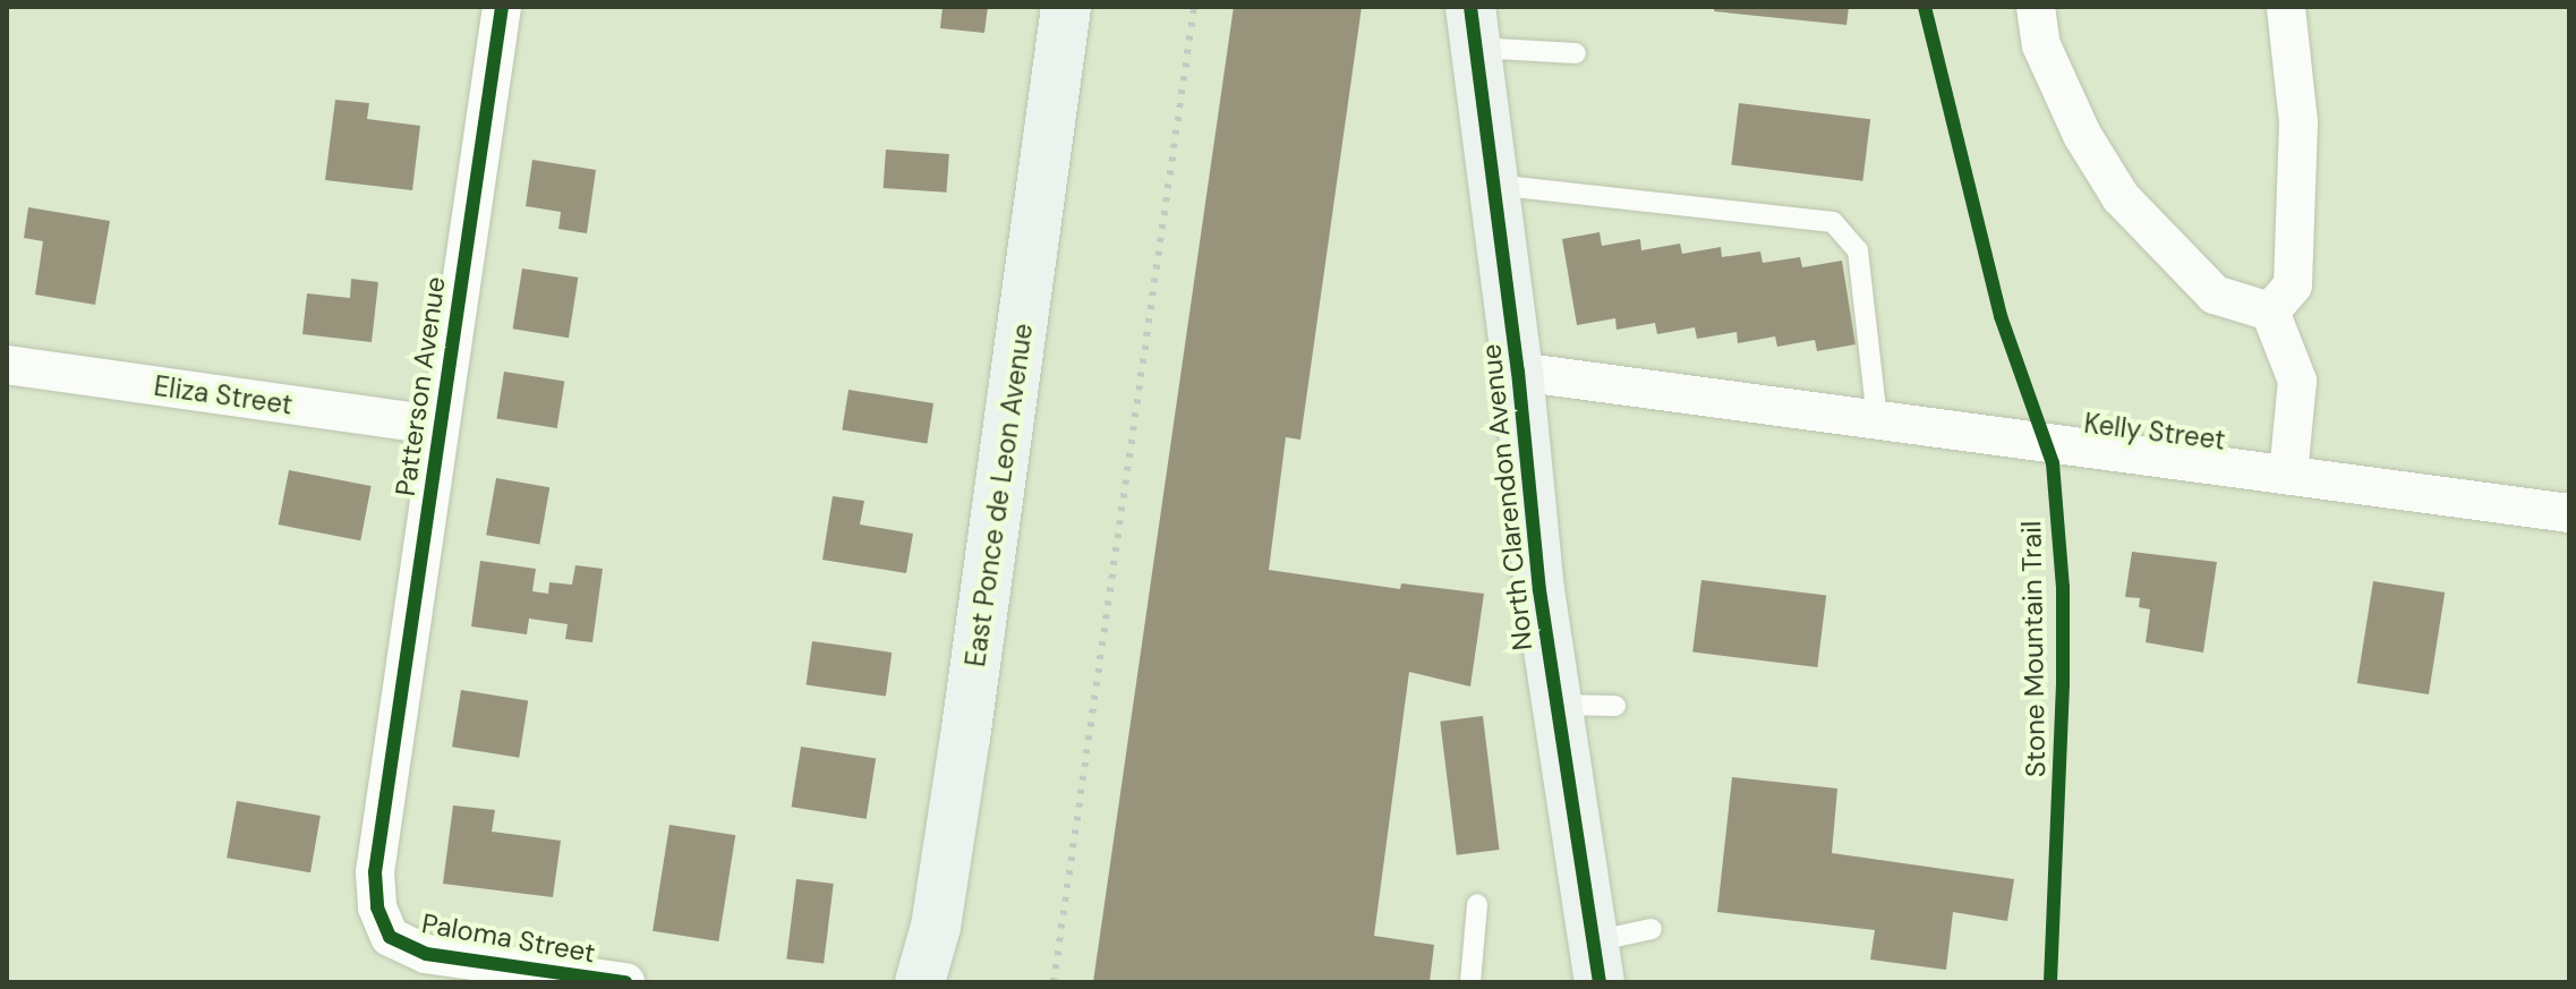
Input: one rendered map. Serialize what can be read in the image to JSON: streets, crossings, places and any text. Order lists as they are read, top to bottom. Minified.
{"streets":{"main road":["East Ponce de Leon Avenue","North Clarendon Avenue"],"street":["Patterson Avenue","Eliza Street","Kelly Street","Paloma Street"],"cycle path":["Stone Mountain Trail"]},"crossings":[["Patterson Avenue","Eliza Street"],["Patterson Avenue","Paloma Street"],["Kelly Street","North Clarendon Avenue"]]}
